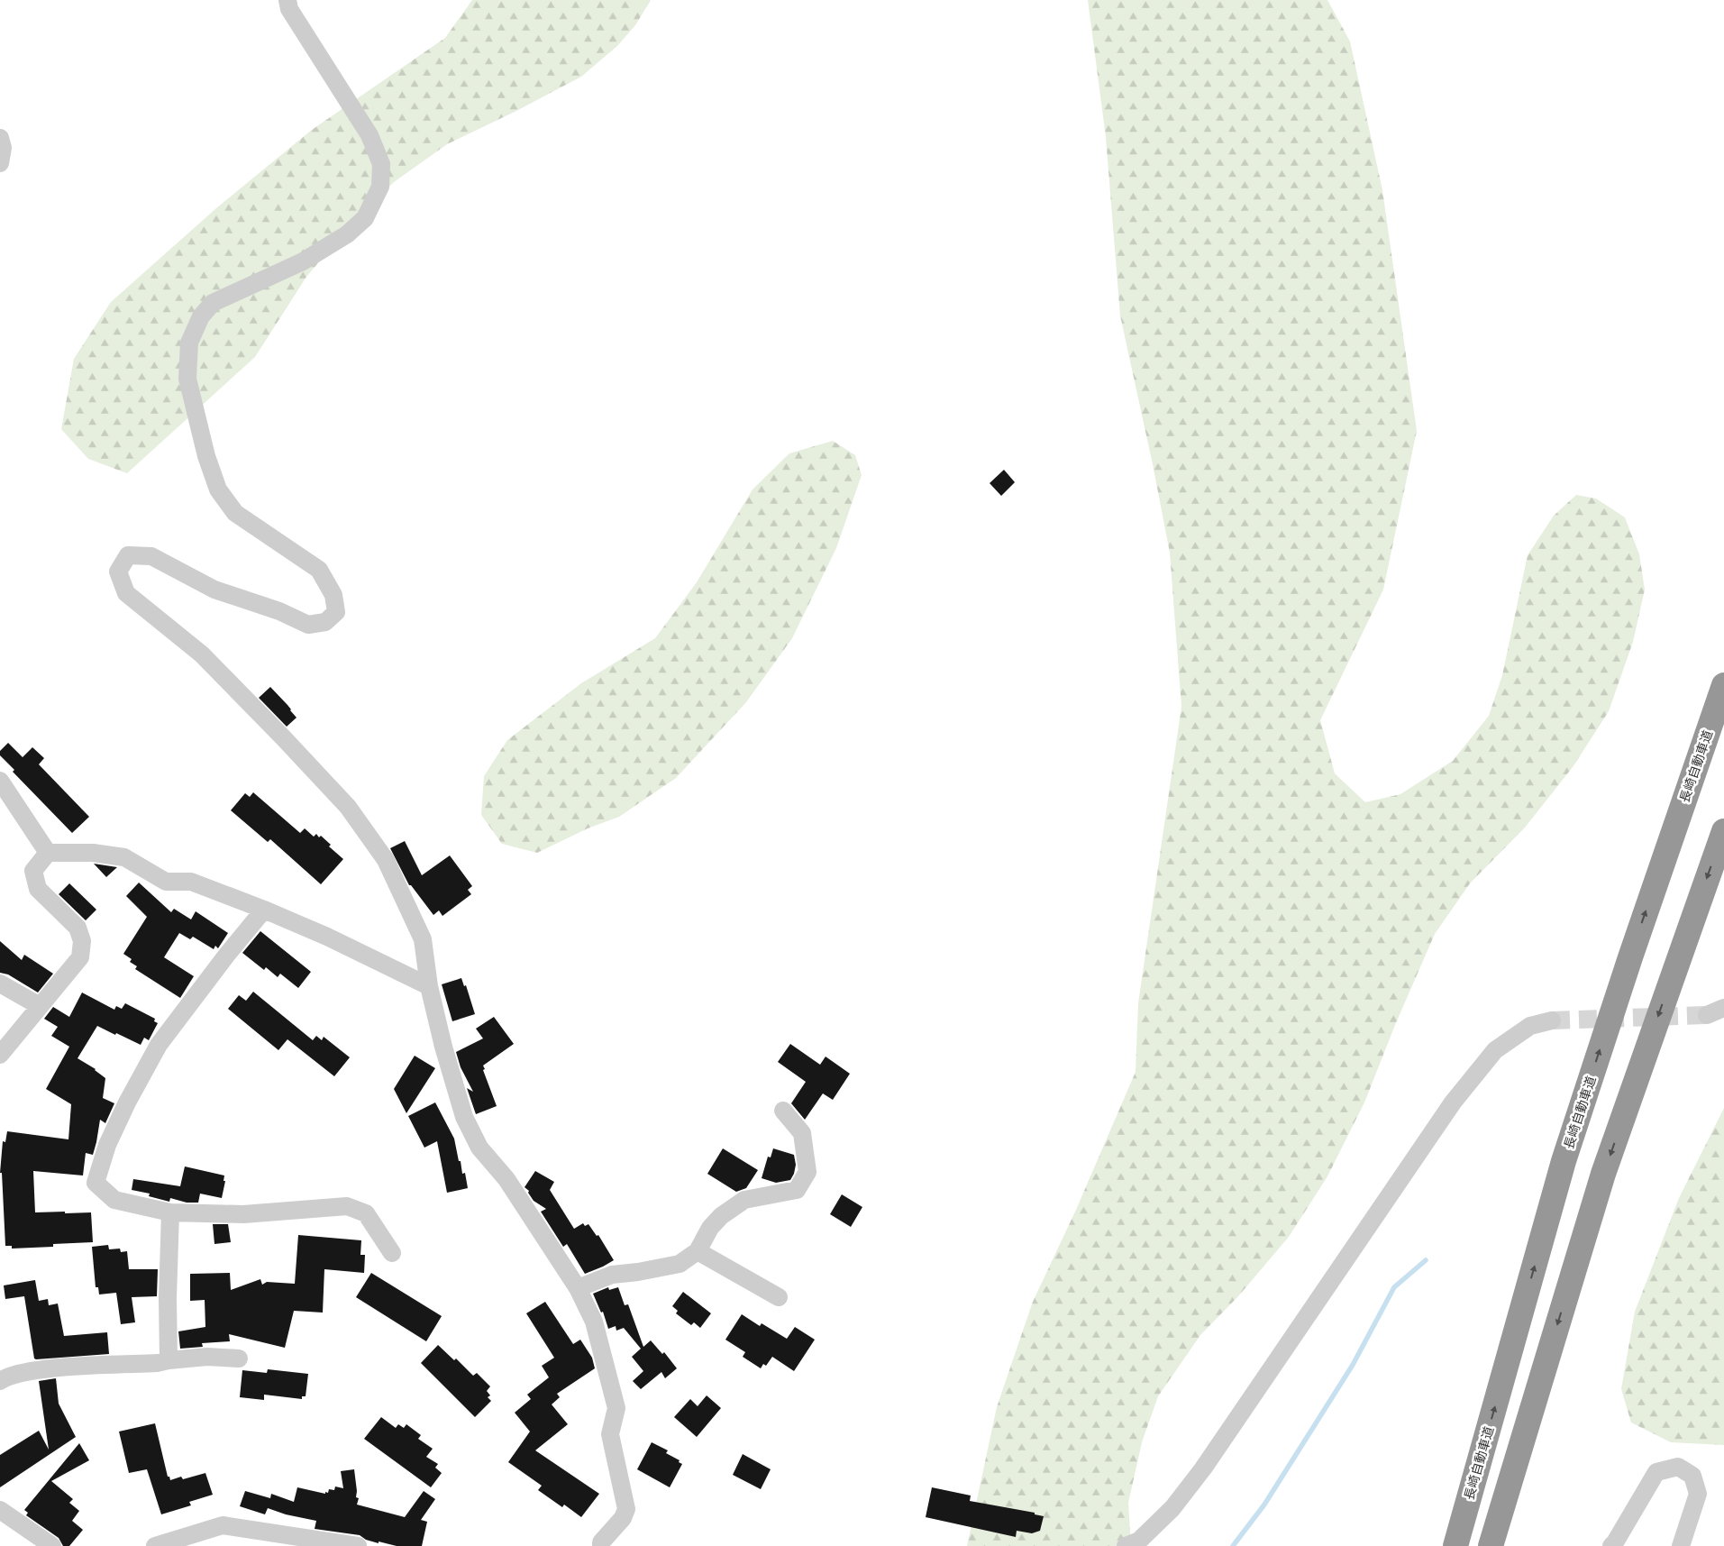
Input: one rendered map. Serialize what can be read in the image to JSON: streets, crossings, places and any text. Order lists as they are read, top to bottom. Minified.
{"streets":{"highway":["長崎自動車道"]}}
